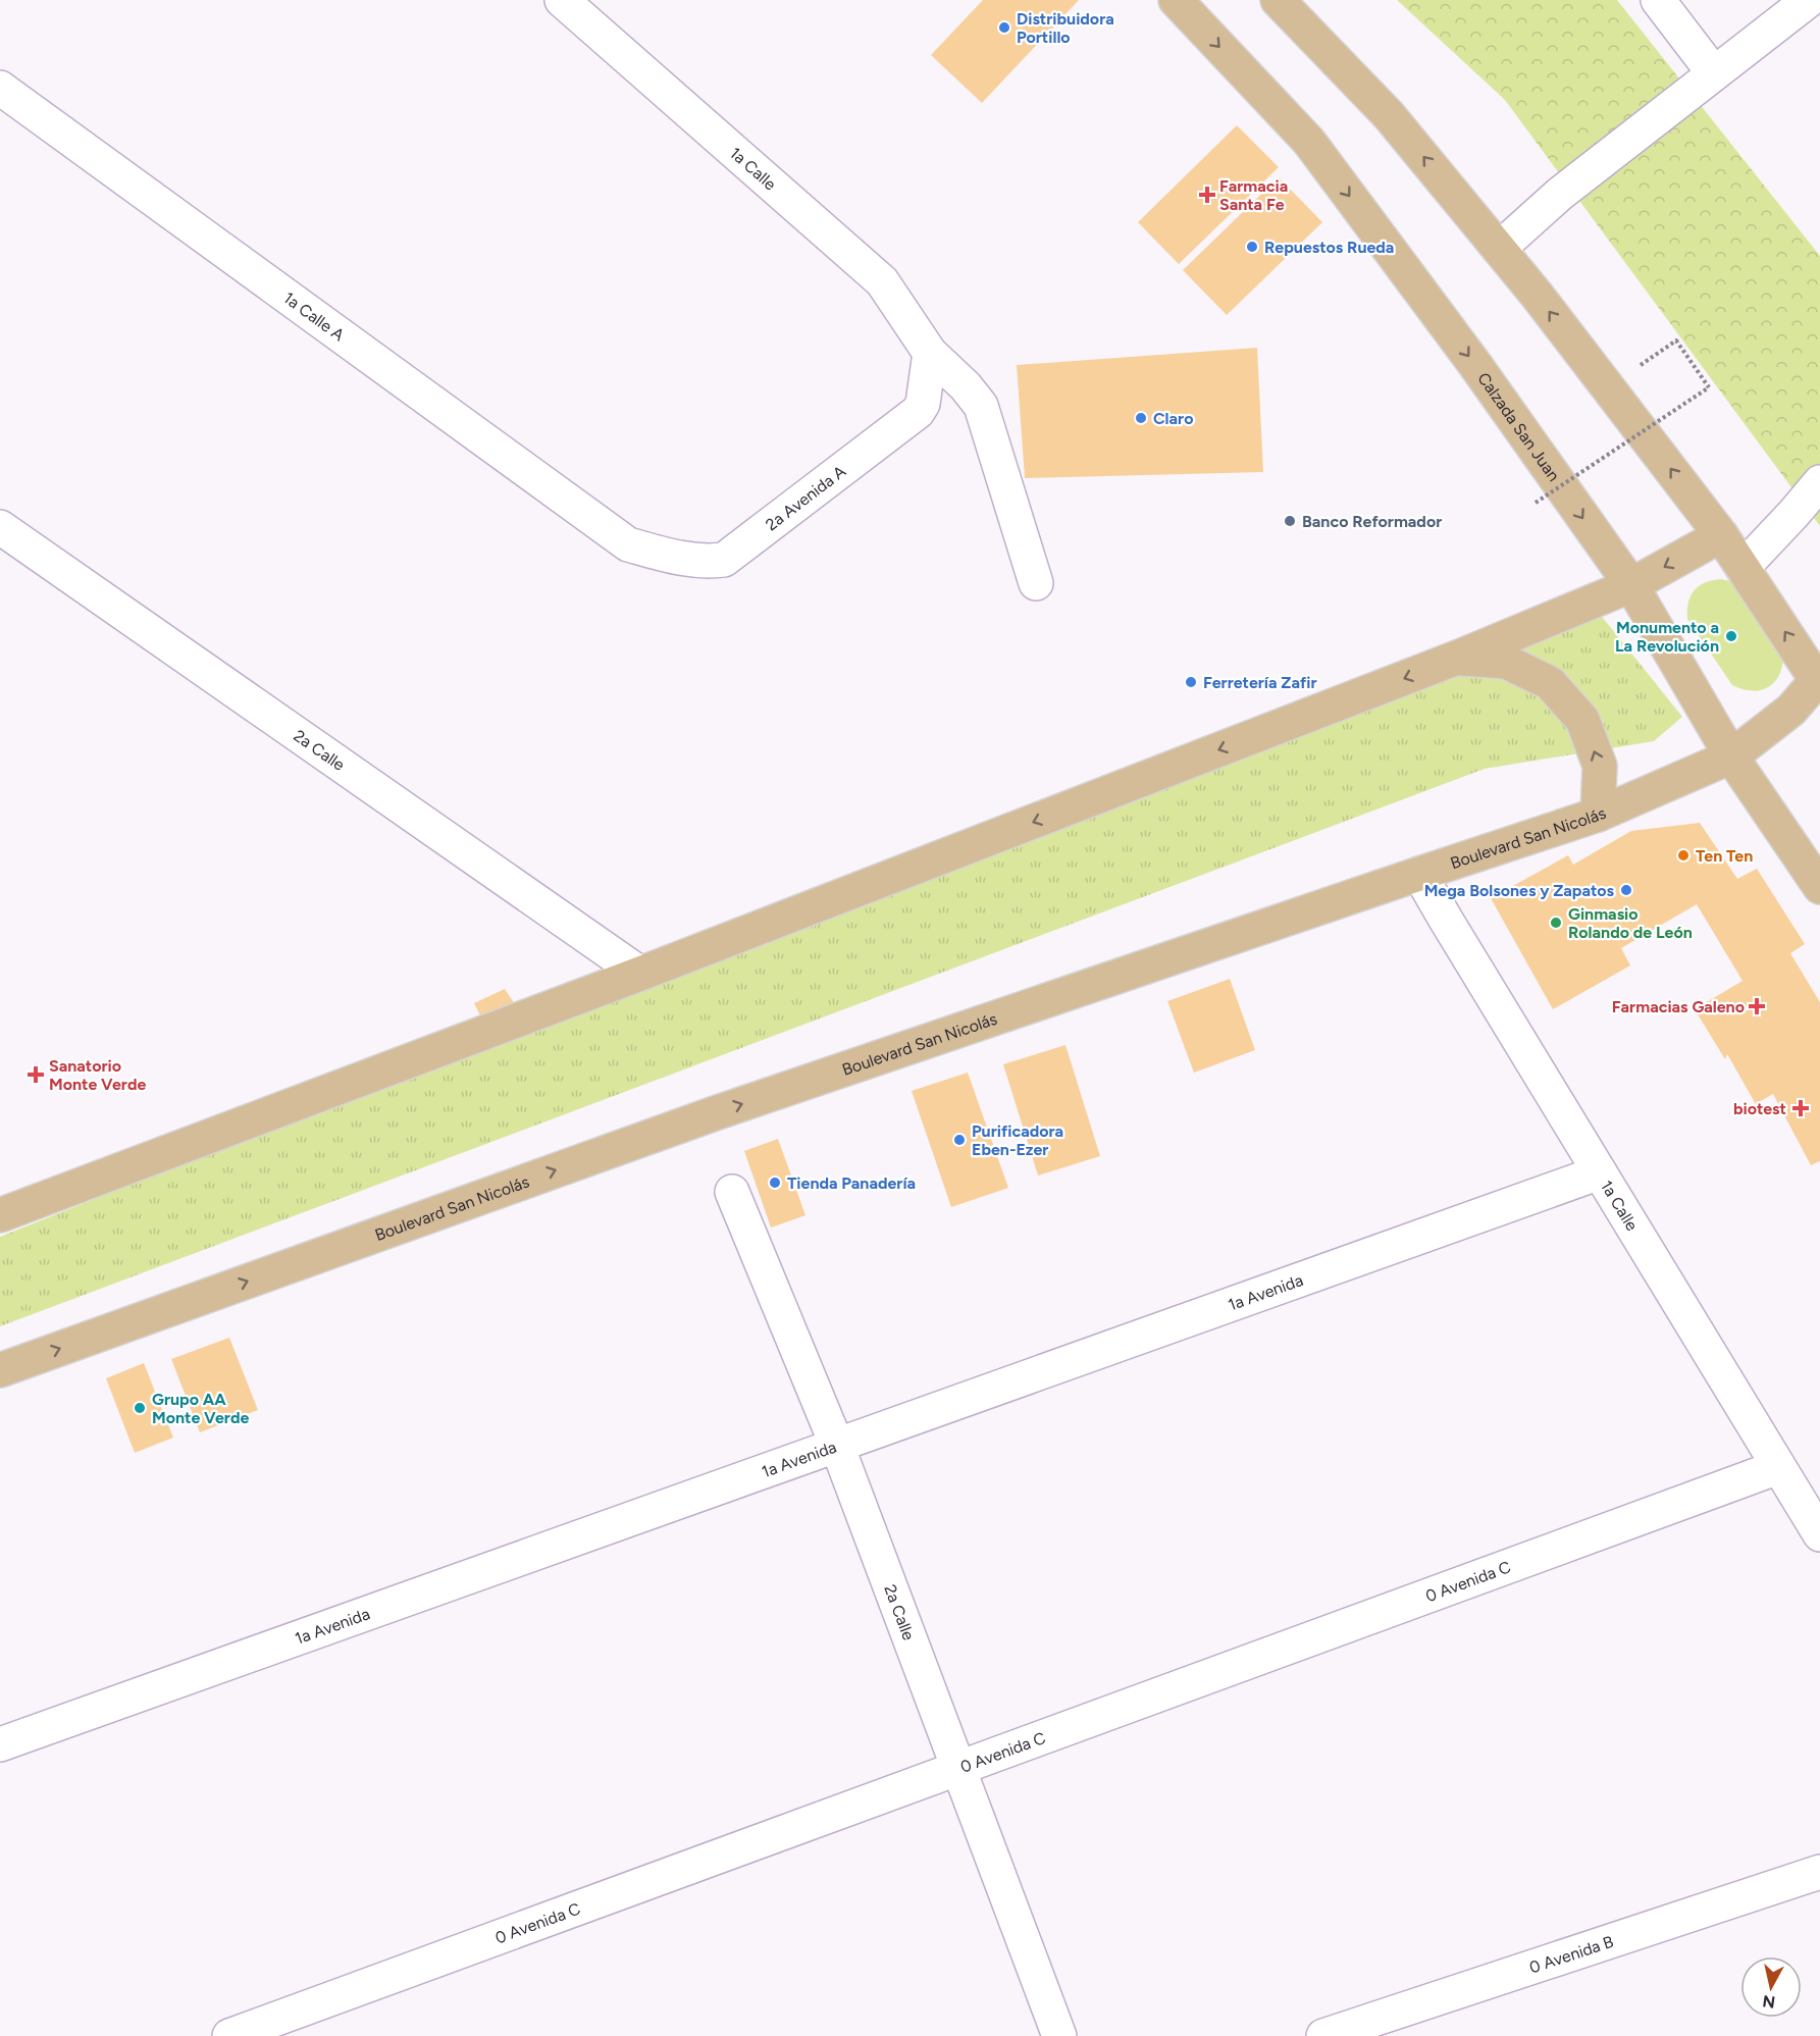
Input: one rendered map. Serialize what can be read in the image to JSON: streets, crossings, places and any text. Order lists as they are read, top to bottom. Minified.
{"streets":{"main road":["Calzada San Juan","Boulevard San Nicolás"],"street":["1a Calle","1a Calle A","2a Avenida A","2a Calle","1a Avenida","0 Avenida C","0 Avenida B"]},"crossings":[["1a Calle","2a Avenida A"],["1a Calle","Boulevard San Nicolás"],["1a Calle","1a Avenida"],["1a Calle","0 Avenida C"],["1a Calle A","2a Avenida A"],["Calzada San Juan","Boulevard San Nicolás"],["2a Calle","1a Avenida"],["2a Calle","0 Avenida C"]],"places":{"other":["Distribuidora Portillo","Repuestos Rueda","Claro","Banco Reformador","Monumento a La Revolución","Ferretería Zafir","Ten Ten","Mega Bolsones y Zapatos","Ginmasio Rolando de León","Purificadora Eben-Ezer","Tienda Panadería","Grupo AA Monte Verde"],"health":["Farmacia Santa Fe","Farmacias Galeno","Sanatorio Monte Verde","biotest"]},"north":"bottom"}
